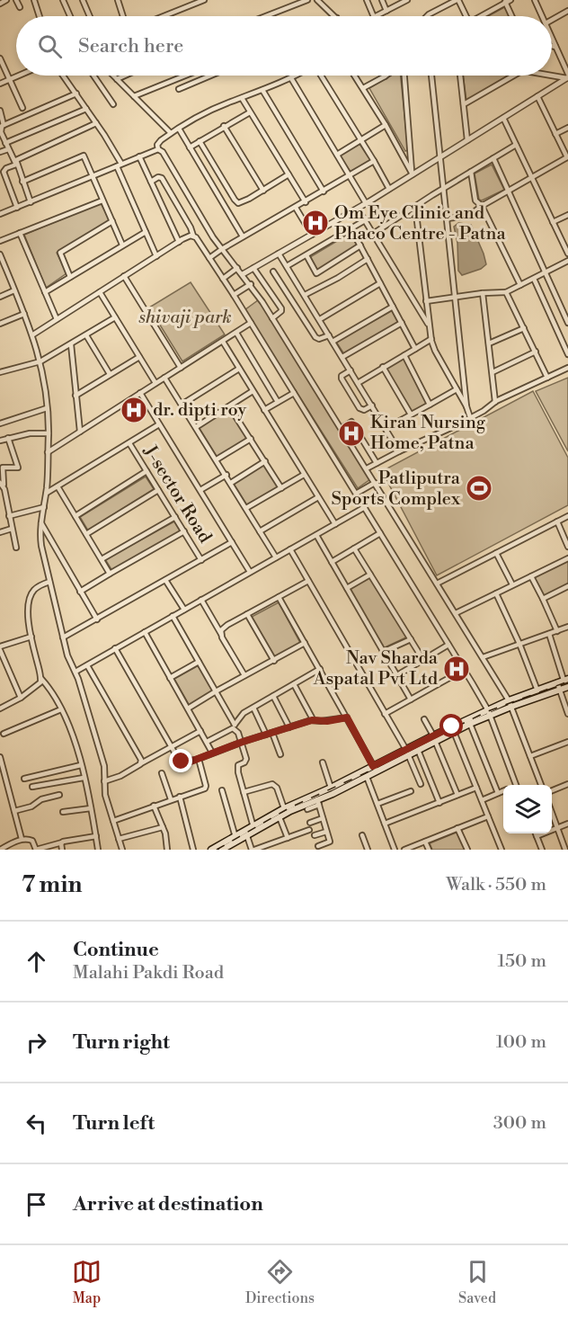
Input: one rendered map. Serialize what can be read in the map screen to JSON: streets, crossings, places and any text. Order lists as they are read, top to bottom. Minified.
{"streets":{"street":["J-sector Road"]},"parks":["shivaji park"],"places":{"hospital":["Om Eye Clinic and Phaco Centre - Patna","dr. dipti roy","Kiran Nursing Home, Patna","Nav Sharda Aspatal Pvt Ltd"],"sports":["Patliputra Sports Complex"]},"page":{"search":"Search here","heading":["7 min","Walk · 550 m"],"list":[["Continue","Malahi Pakdi Road","150 m"],["Turn right","100 m"],["Turn left","300 m"],"Arrive at destination"],"nav":["Map","Directions","Saved"]}}
